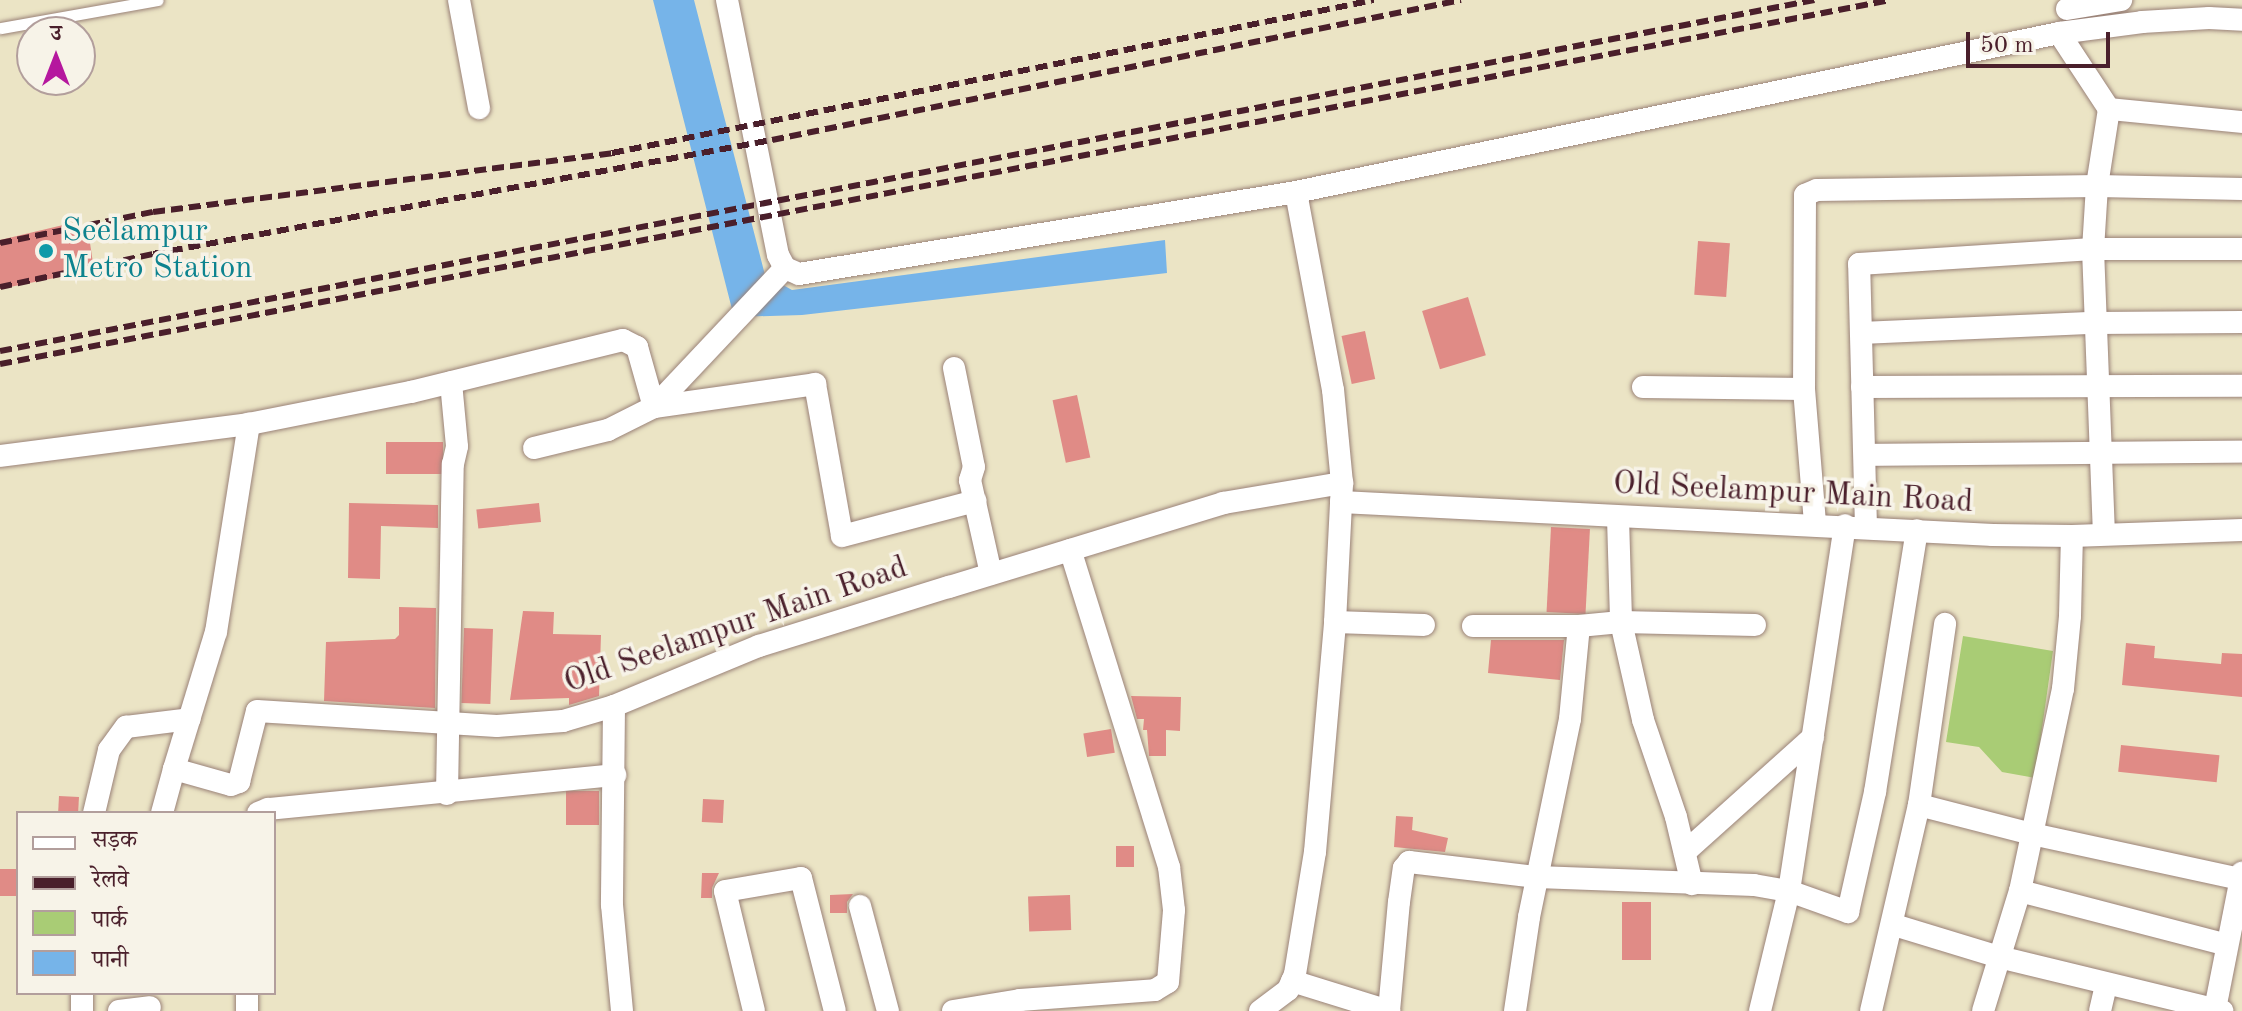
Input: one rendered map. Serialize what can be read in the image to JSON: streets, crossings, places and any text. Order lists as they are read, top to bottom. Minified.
{"streets":{"street":["Old Seelampur Main Road"]},"places":["Seelampur Metro Station"],"legend":["सड़क","रेलवे","पार्क","पानी"],"scale_bar":"50 m","north":"top"}
